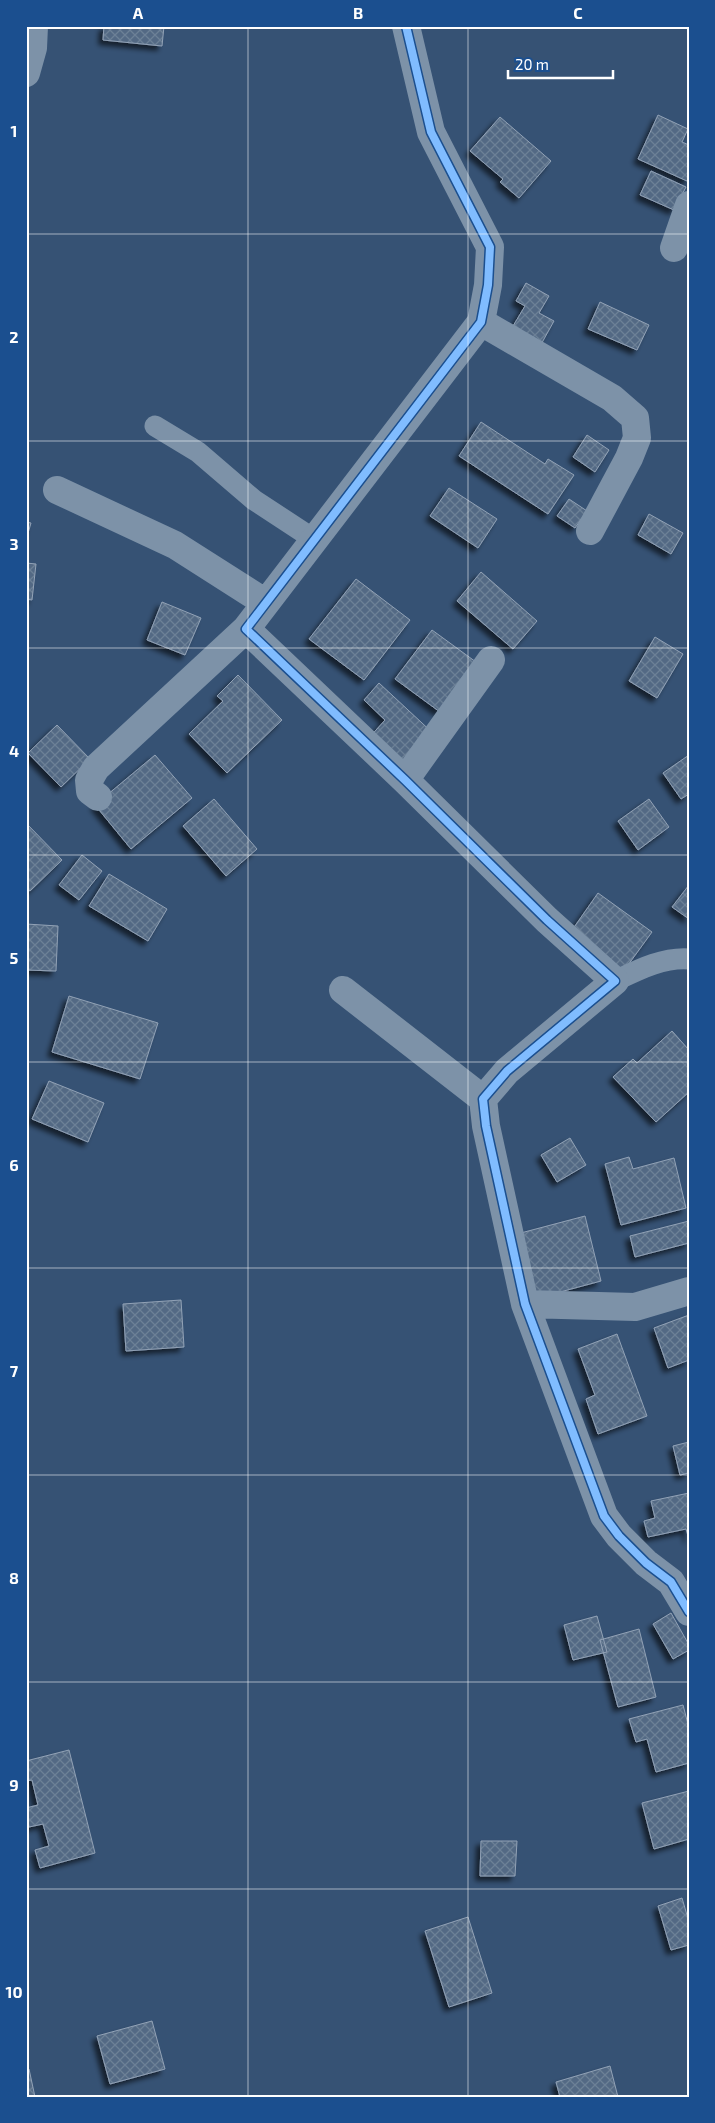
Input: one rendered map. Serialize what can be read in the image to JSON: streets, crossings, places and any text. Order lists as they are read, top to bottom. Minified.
{"scale_bar":"20 m","grid":{"columns":["A","B","C"],"rows":["1","2","3","4","5","6","7","8","9","10"]}}
